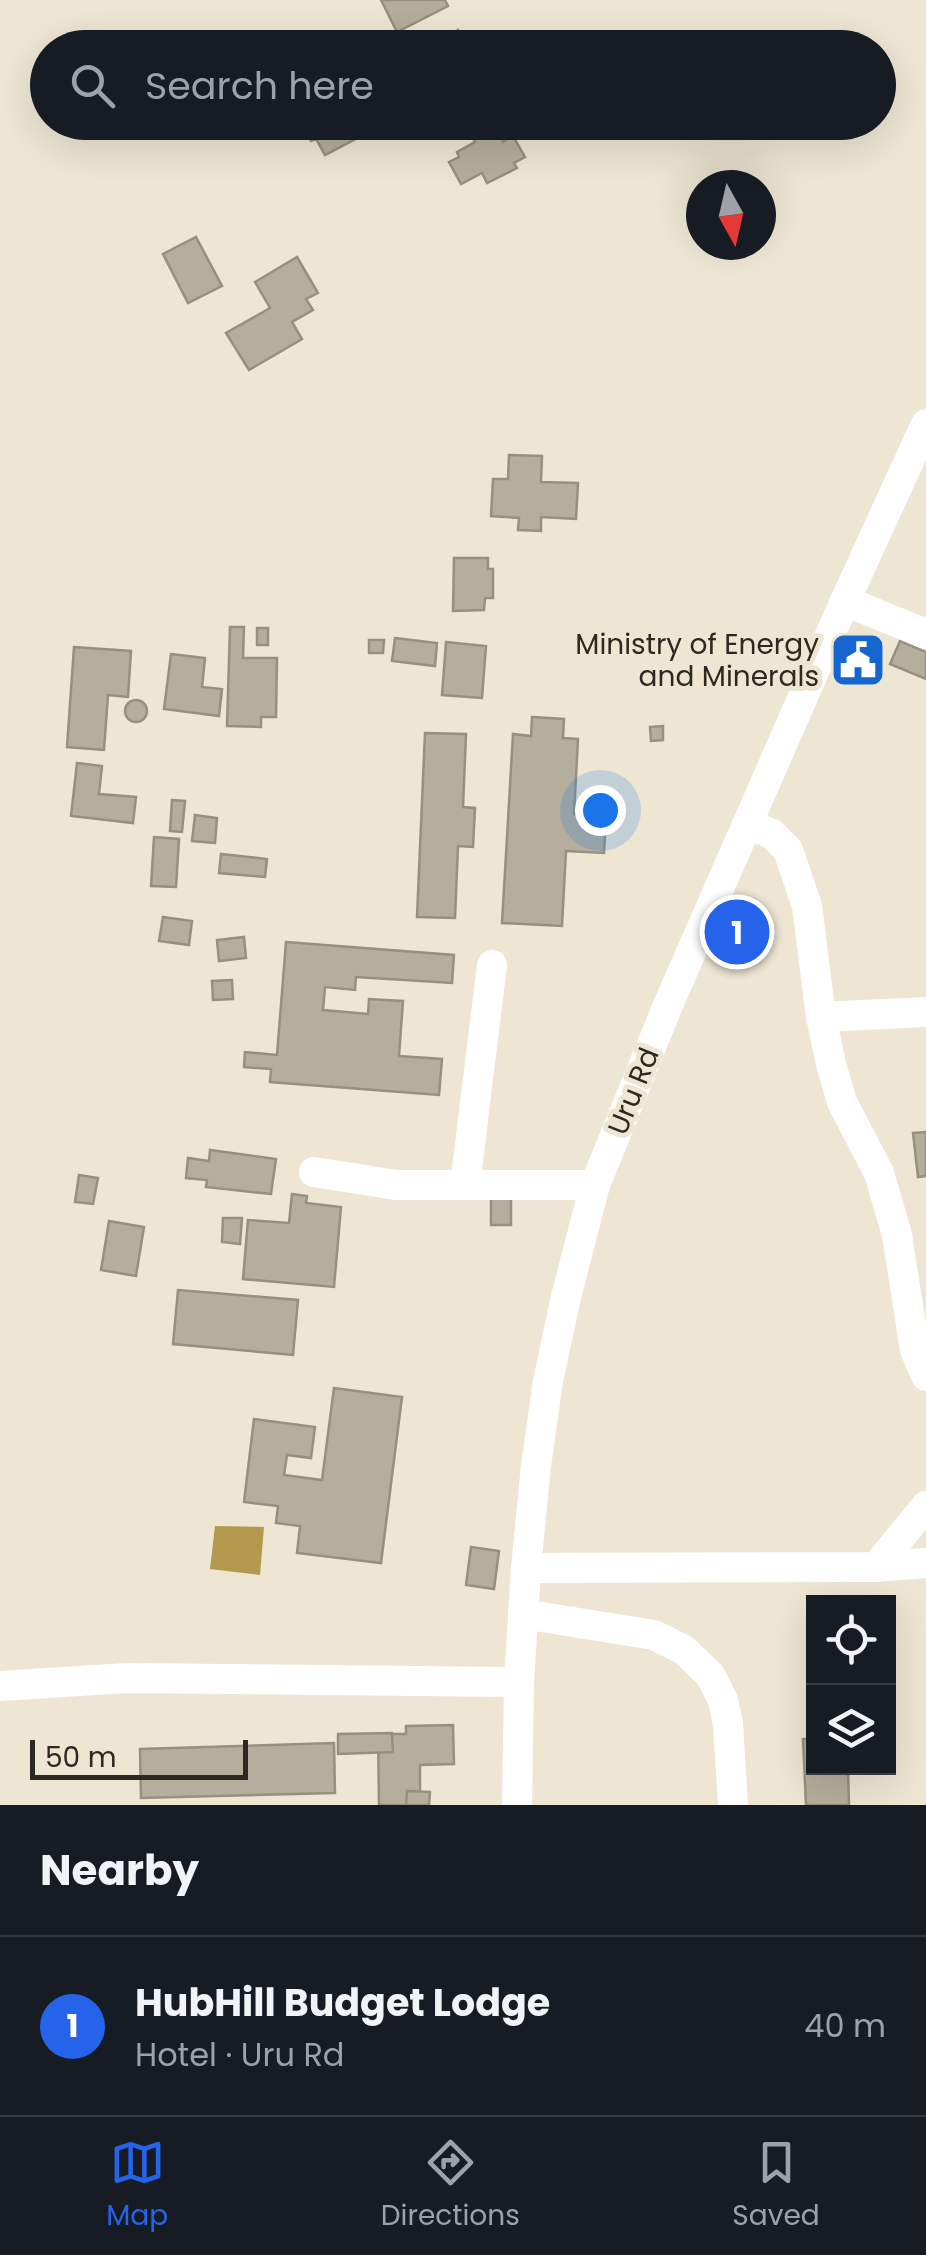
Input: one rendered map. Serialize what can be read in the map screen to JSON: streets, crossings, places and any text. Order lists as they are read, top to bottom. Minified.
{"streets":{"street":["Uru Rd"]},"places":{"public building":["Ministry of Energy and Minerals"]},"scale_bar":"50 m","north":"bottom","page":{"search":"Search here","pins":"1","scale":"50 m","heading":"Nearby","list":[{"mark":"1","name":"HubHill Budget Lodge","note":"Hotel · Uru Rd","value":"40 m"}],"nav":["Map","Directions","Saved"]}}
